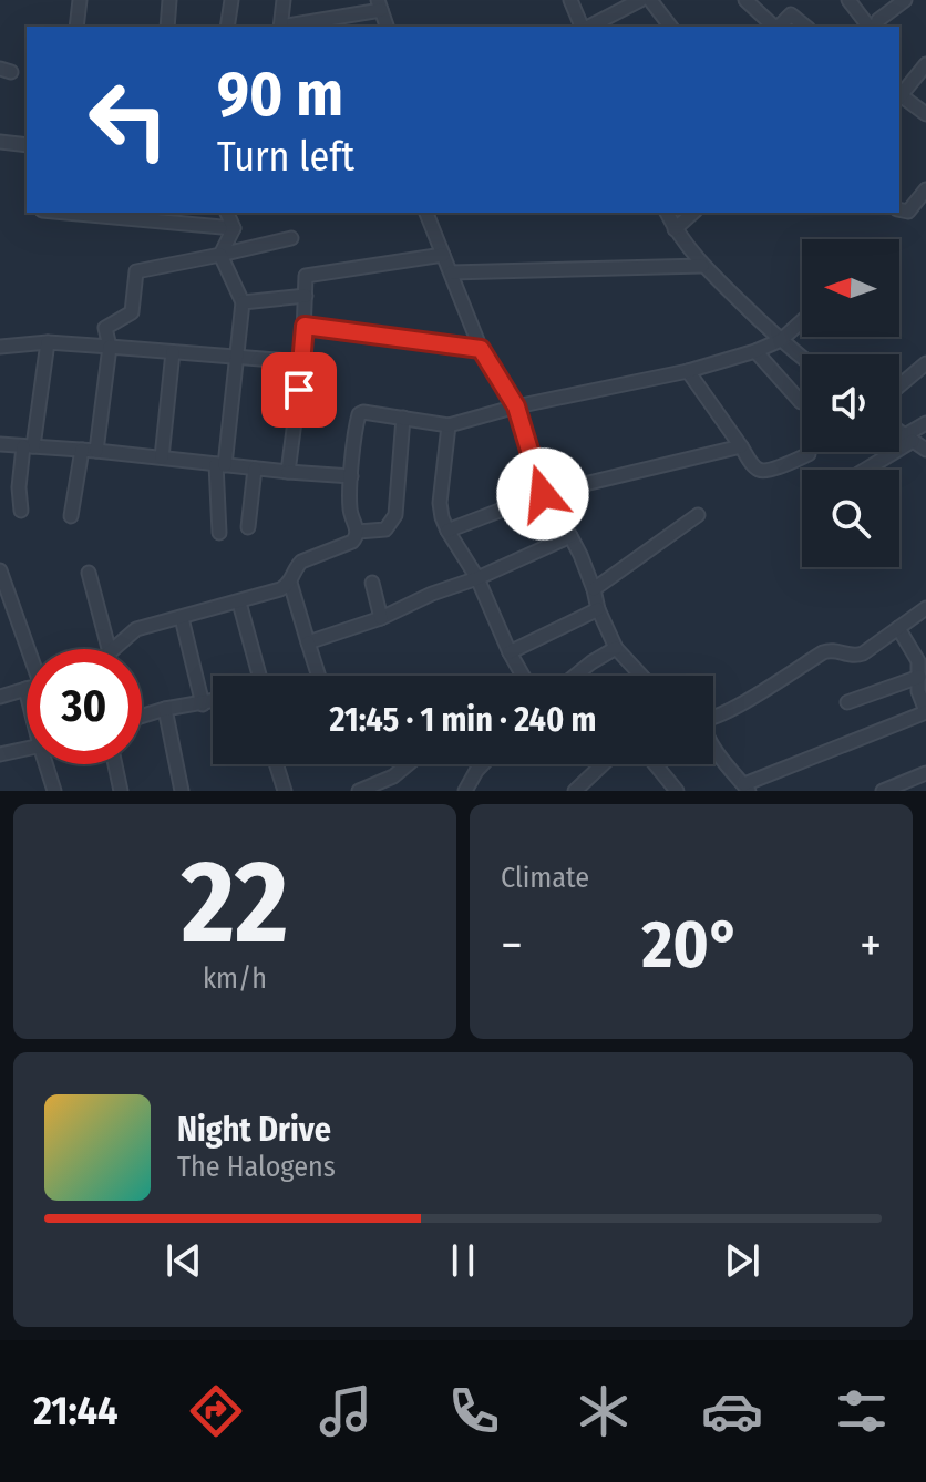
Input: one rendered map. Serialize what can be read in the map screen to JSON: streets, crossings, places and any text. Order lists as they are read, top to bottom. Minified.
{"north":"left","page":{"turn":["90 m","Turn left"],"limit":"30","trip":"21:45 · 1 min · 240 m","tile":[["22","km/h"],"Climate"],"heat":["−","20°","+"],"song":["Night Drive","The Halogens"],"tabs":"21:44"}}
